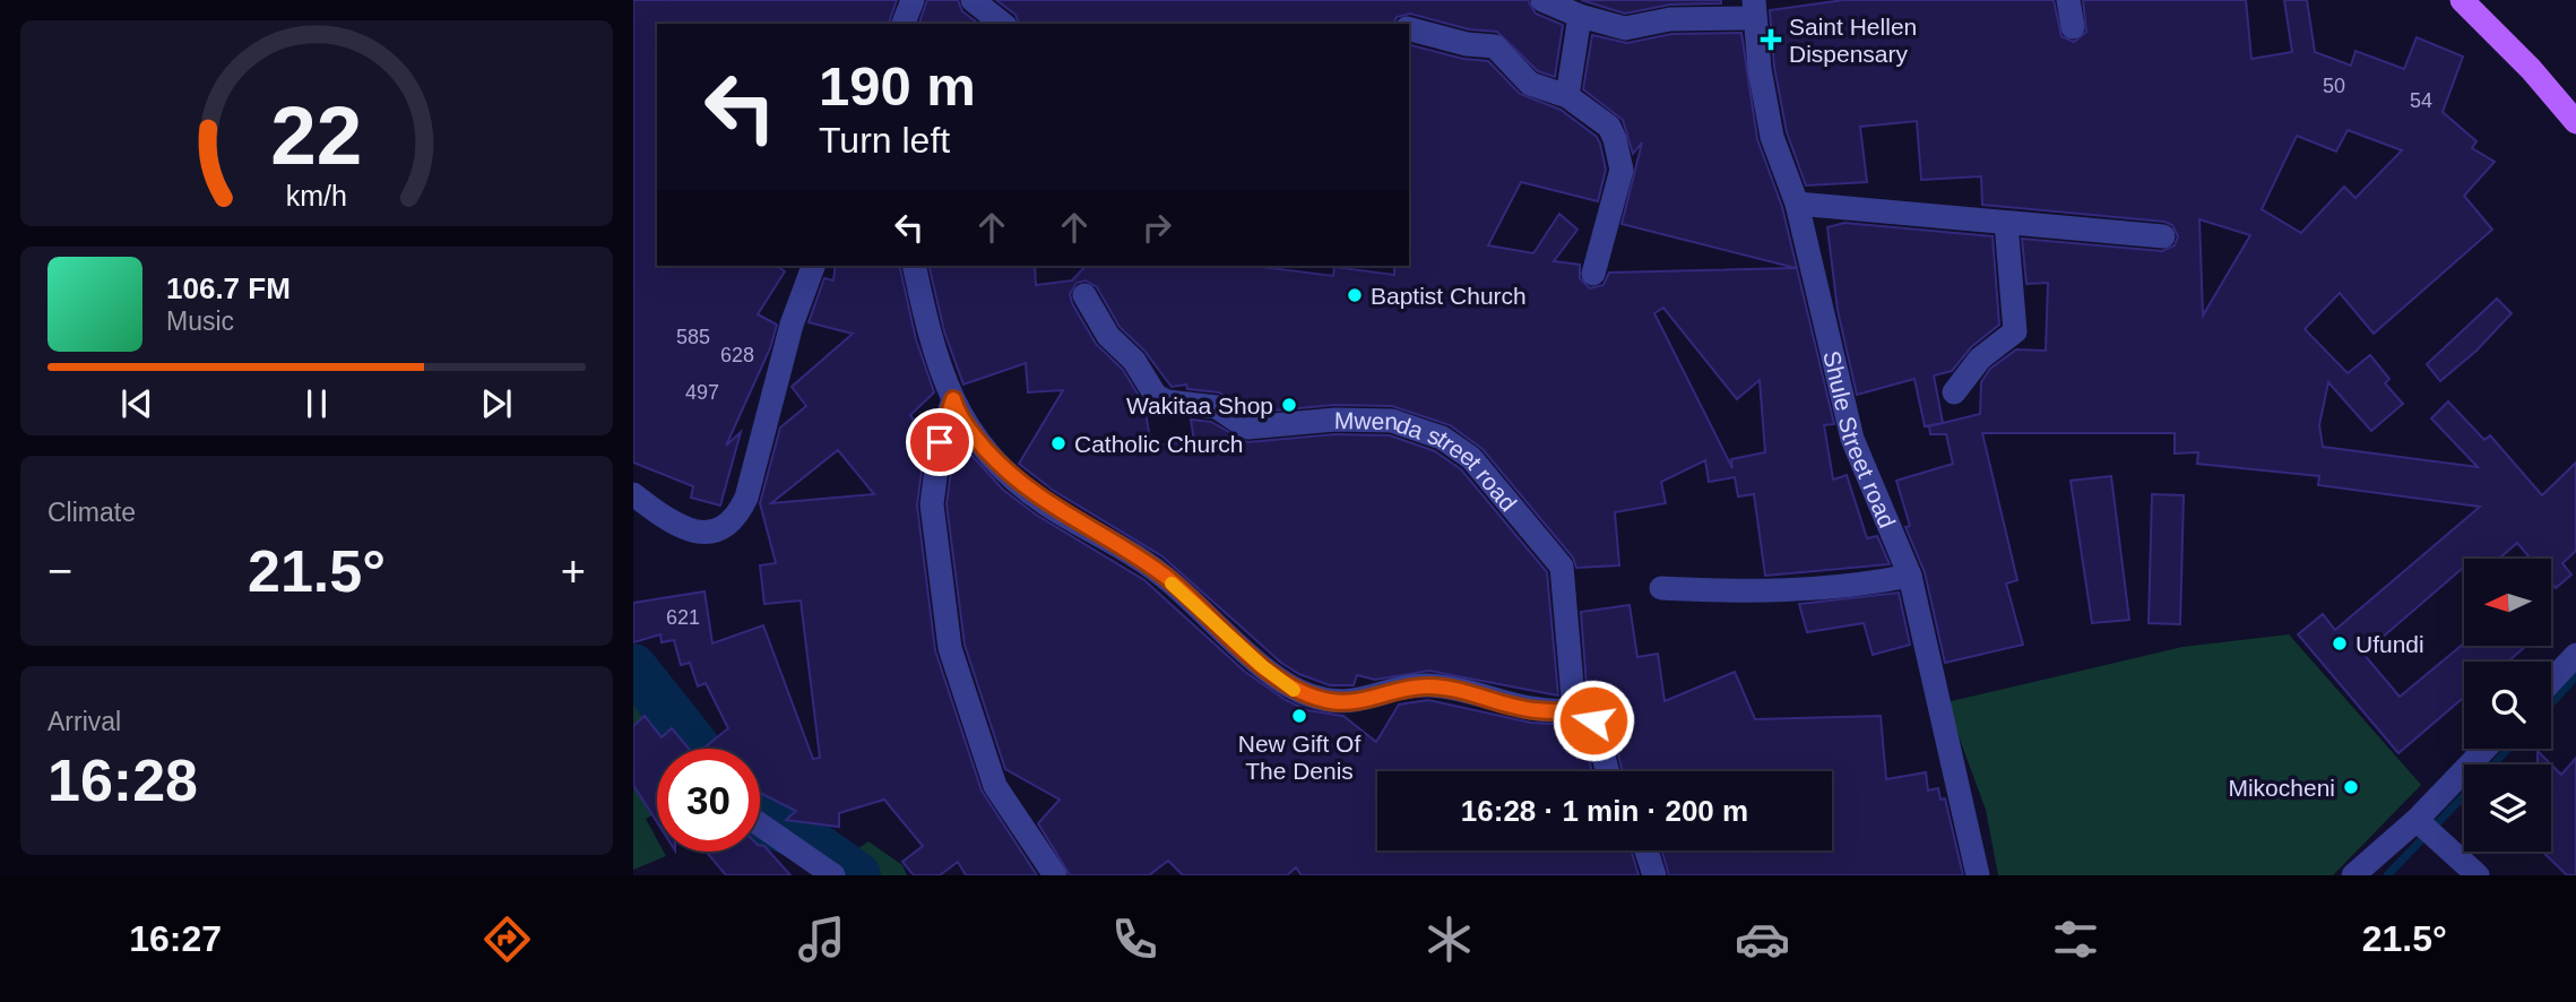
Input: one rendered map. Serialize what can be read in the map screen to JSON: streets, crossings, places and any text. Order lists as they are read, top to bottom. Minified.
{"streets":{"street":["Shule Street road","Mwenda street road"]},"places":{"health":["Saint Hellen Dispensary"],"other":["Baptist Church","Wakitaa Shop","Catholic Church","Ufundi","New Gift Of The Denis","Mikocheni"]},"house_numbers":["50","54","585","628","497","621"],"north":"left","page":{"turn":["190 m","Turn left"],"song":["106.7 FM","Music"],"tile":["Climate",["Arrival","16:28"]],"heat":["−","21.5°","+"],"limit":"30","trip":"16:28 · 1 min · 200 m","tabs":["16:27","21.5°"],"gauge":["22","km/h"]}}
